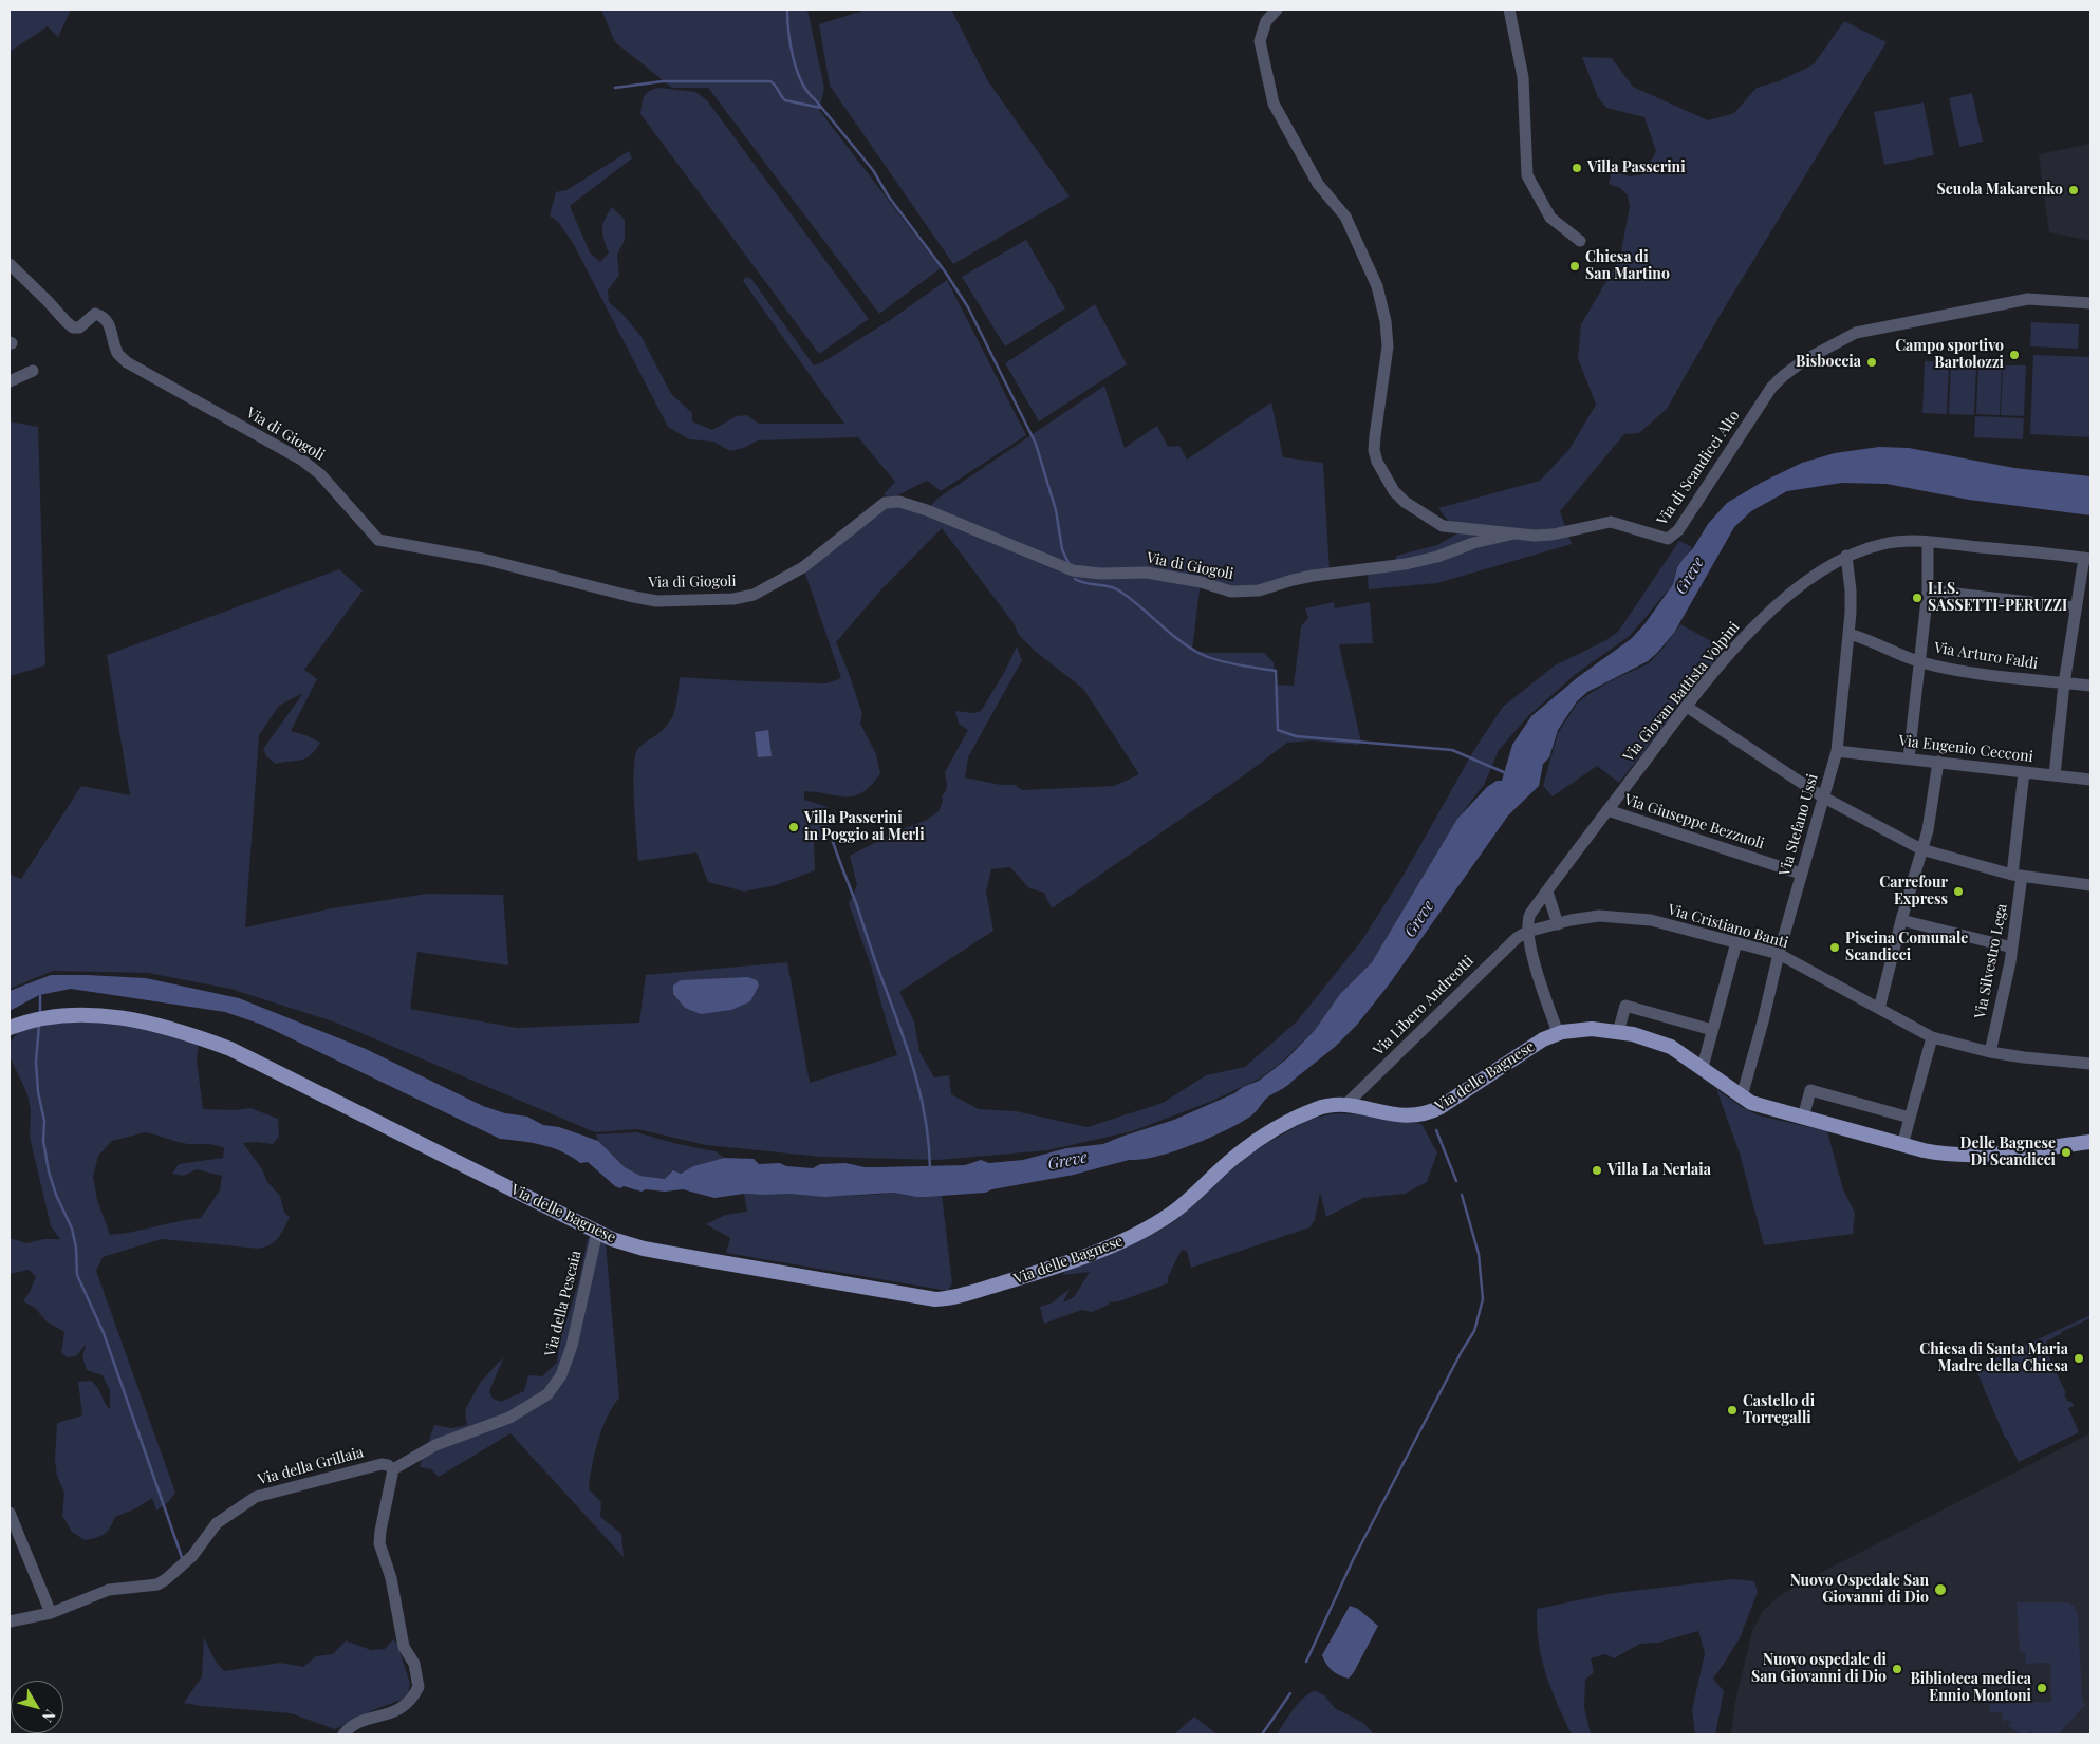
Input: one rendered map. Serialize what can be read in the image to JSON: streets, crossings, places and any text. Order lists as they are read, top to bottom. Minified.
{"streets":{"main road":["Via delle Bagnese"],"street":["Via di Giogoli","Via di Scandicci Alto","Via Arturo Faldi","Via Giovan Battista Volpini","Via Eugenio Cecconi","Via Giuseppe Bezzuoli","Via Stefano Ussi","Via Cristiano Banti","Via Silvestro Lega","Via Libero Andreotti","Via della Pescaia","Via della Grillaia"]},"crossings":[["Via di Giogoli","Via di Scandicci Alto"],["Via Arturo Faldi","Via Stefano Ussi"],["Via Giovan Battista Volpini","Via Giuseppe Bezzuoli"],["Via Giovan Battista Volpini","Via Stefano Ussi"],["Via Giovan Battista Volpini","Via Cristiano Banti"],["Via Giovan Battista Volpini","Via Libero Andreotti"],["Via Eugenio Cecconi","Via Stefano Ussi"],["Via Eugenio Cecconi","Via Silvestro Lega"],["Via Giuseppe Bezzuoli","Via Stefano Ussi"],["Via Stefano Ussi","Via Cristiano Banti"],["Via Stefano Ussi","Via delle Bagnese"],["Via Cristiano Banti","Via Silvestro Lega"],["Via Cristiano Banti","Via Libero Andreotti"],["Via Libero Andreotti","Via delle Bagnese"],["Via delle Bagnese","Via della Pescaia"],["Via della Pescaia","Via della Grillaia"]],"water":["Greve"],"places":["Villa Passerini","Scuola Makarenko","Chiesa di San Martino","Campo sportivo Bartolozzi","Bisboccia","I.I.S. SASSETTI-PERUZZI","Villa Passerini in Poggio ai Merli","Carrefour Express","Piscina Comunale Scandicci","Delle Bagnese Di Scandicci","Villa La Nerlaia","Chiesa di Santa Maria Madre della Chiesa","Castello di Torregalli","Nuovo Ospedale San Giovanni di Dio","Nuovo ospedale di San Giovanni di Dio","Biblioteca medica Ennio Montoni"],"north":"bottom right"}
